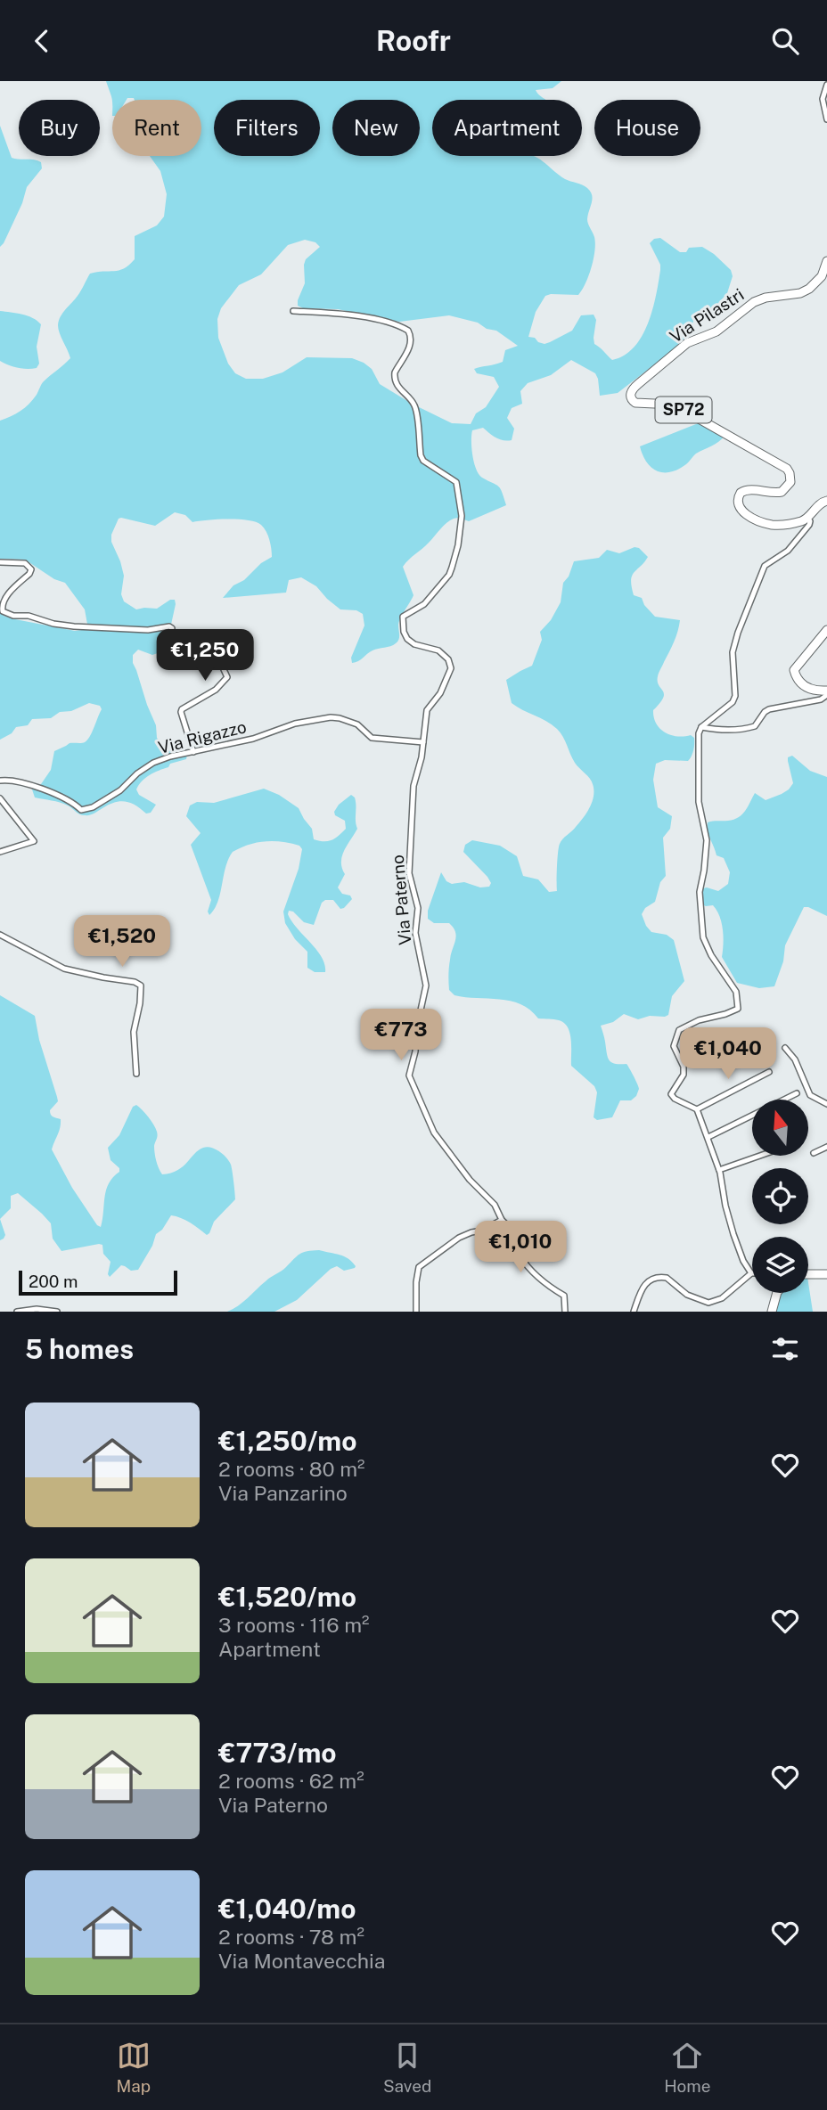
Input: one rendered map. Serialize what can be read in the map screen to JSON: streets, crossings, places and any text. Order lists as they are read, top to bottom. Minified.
{"streets":{"main road":["Via Pilastri","SP72"],"street":["Via Rigazzo","Via Paterno"]},"crossings":[["Via Rigazzo","Via Paterno"]],"scale_bar":"200 m","north":"top","page":{"header":"Roofr","chip":["Buy","Rent","Filters","New","Apartment","House"],"price":["€1,250","€1,520","€773","€1,040","€1,010"],"scale":"200 m","heading":"5 homes","list":[{"name":"€1,250/mo","note":"2 rooms · 80 m² · Via Panzarino"},{"name":"€1,520/mo","note":"3 rooms · 116 m² · Apartment"},{"name":"€773/mo","note":"2 rooms · 62 m² · Via Paterno"},{"name":"€1,040/mo","note":"2 rooms · 78 m² · Via Montavecchia"}],"tabs":["Map","Saved","Home"]}}
